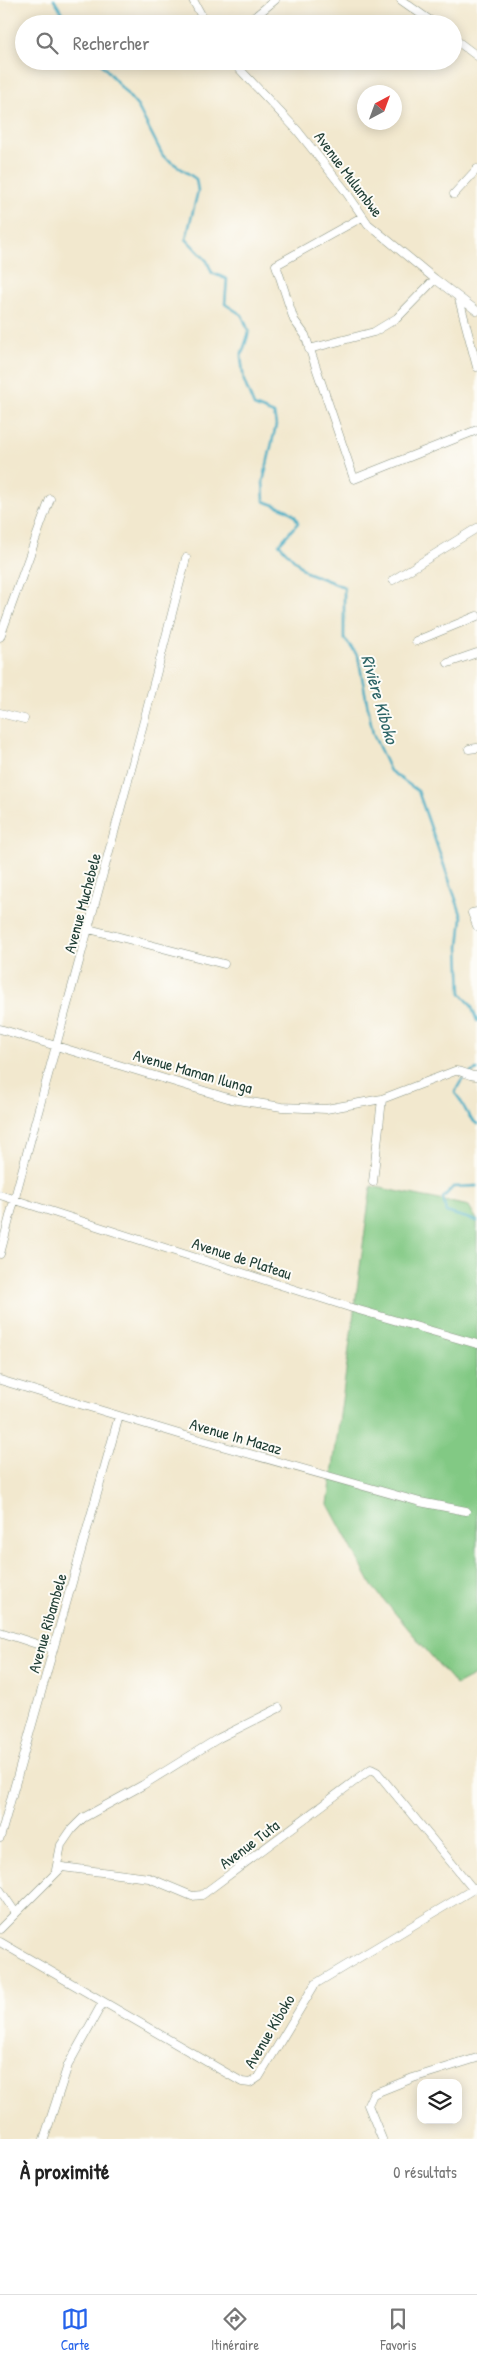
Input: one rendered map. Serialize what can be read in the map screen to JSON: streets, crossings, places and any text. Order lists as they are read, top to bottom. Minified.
{"streets":{"street":["Avenue Mulumbwe","Avenue Muchebele","Avenue Maman Ilunga","Avenue de Plateau","Avenue In Mazaz","Avenue Ribambele","Avenue Tuta","Avenue Kiboko"]},"crossings":[["Avenue Muchebele","Avenue Maman Ilunga"],["Avenue Muchebele","Avenue de Plateau"],["Avenue In Mazaz","Avenue Ribambele"],["Avenue Tuta","Avenue Kiboko"]],"water":["Rivière Kiboko"],"north":"top right","page":{"search":"Rechercher","heading":["À proximité","0 résultats"],"nav":["Carte","Itinéraire","Favoris"]}}
